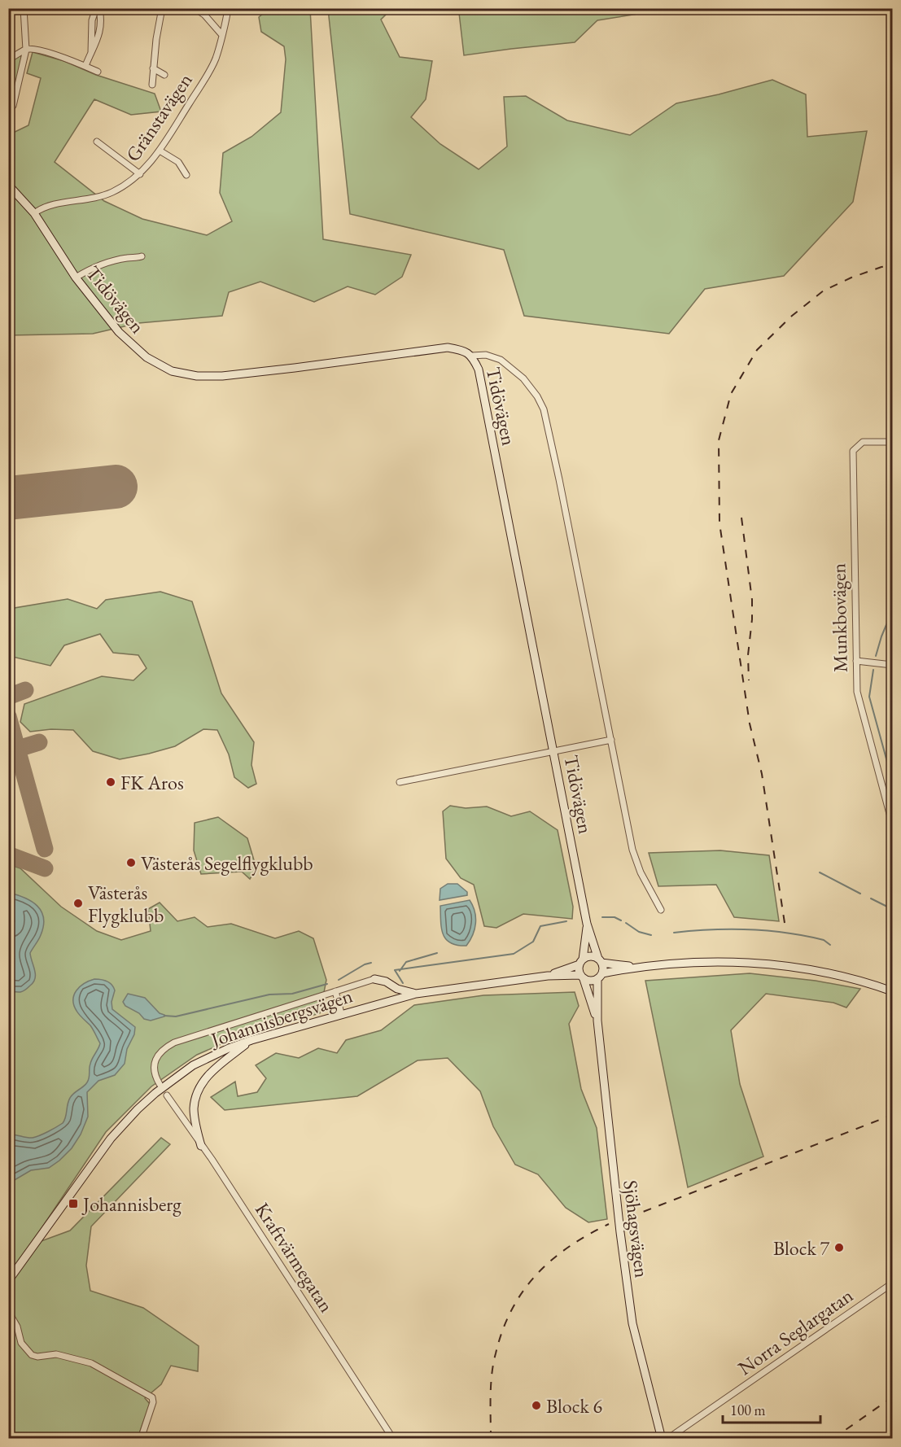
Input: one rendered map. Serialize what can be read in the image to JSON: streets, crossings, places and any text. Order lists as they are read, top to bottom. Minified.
{"streets":{"main road":["Tidövägen","Johannisbergsvägen","Sjöhagsvägen"],"street":["Gränstavägen","Munkbovägen","Kraftvärmegatan","Norra Seglargatan"]},"crossings":[["Gränstavägen","Tidövägen"],["Tidövägen","Johannisbergsvägen"],["Tidövägen","Sjöhagsvägen"],["Johannisbergsvägen","Sjöhagsvägen"]],"places":{"other":["FK Aros","Västerås Segelflygklubb","Västerås Flygklubb","Block 7","Block 6"],"transit":["Johannisberg"]},"scale_bar":"100 m"}
